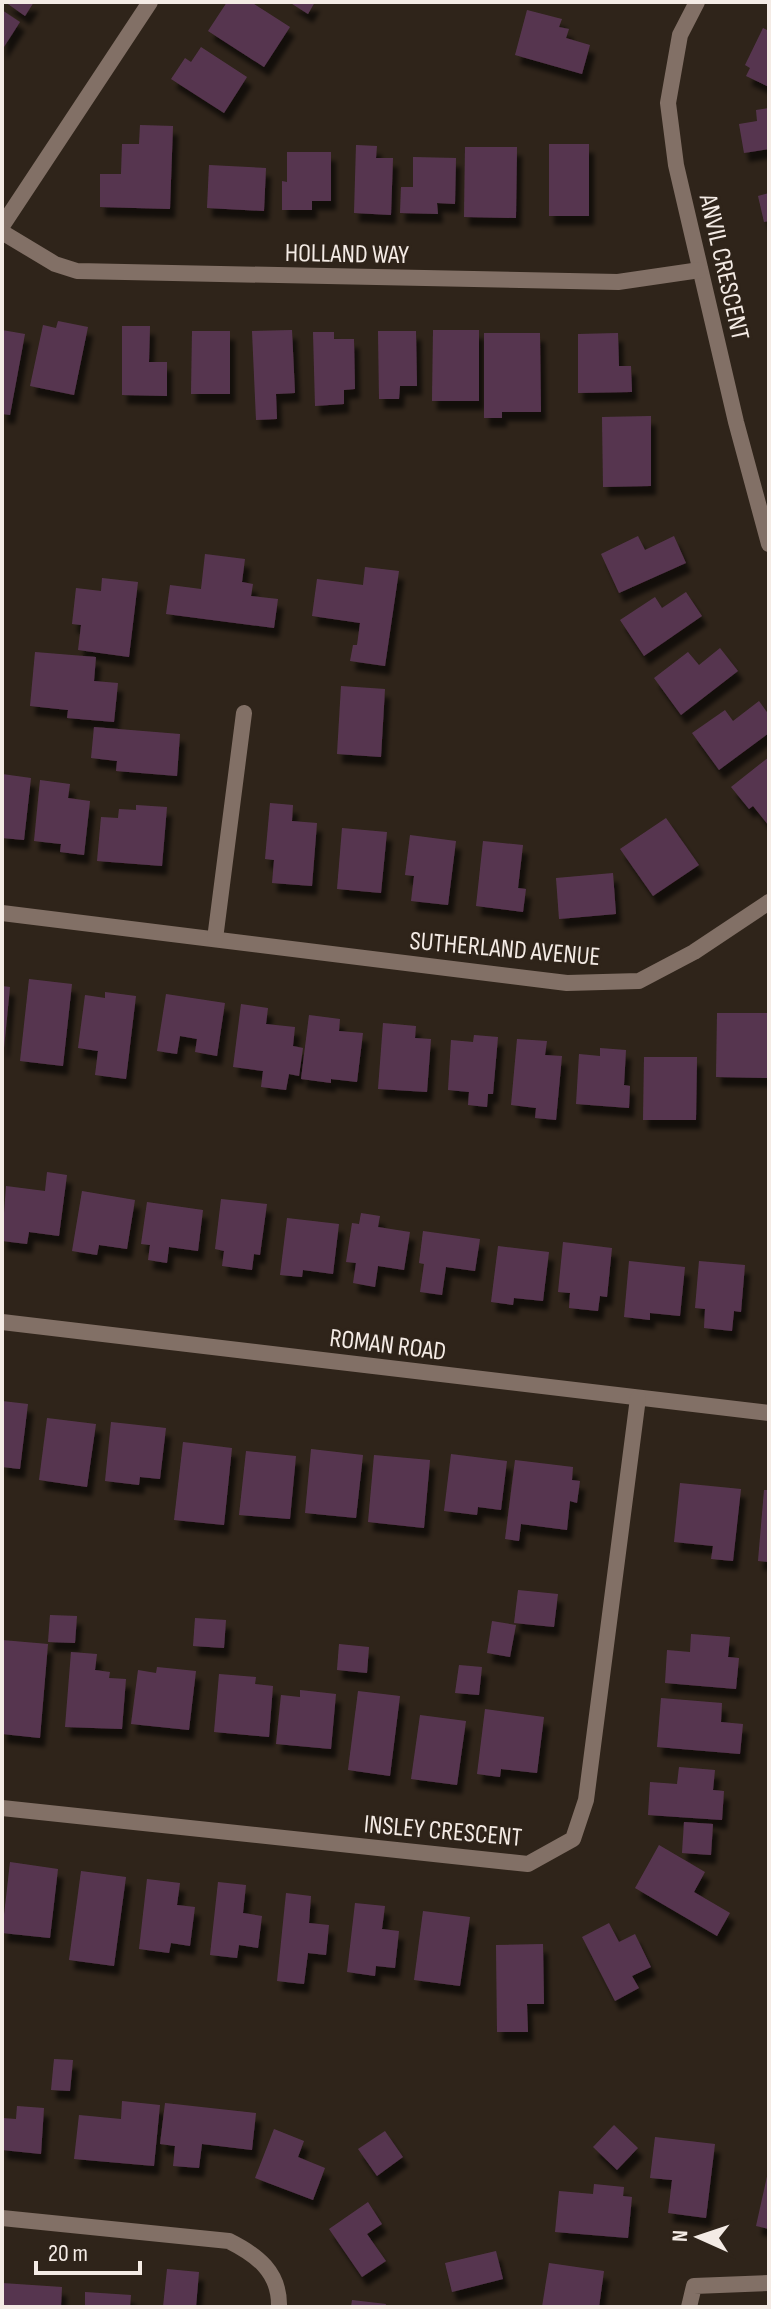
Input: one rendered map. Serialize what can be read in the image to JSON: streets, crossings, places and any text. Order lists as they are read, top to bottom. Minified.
{"streets":{"street":["HOLLAND WAY","ANVIL CRESCENT","SUTHERLAND AVENUE","ROMAN ROAD","INSLEY CRESCENT"]},"crossings":[["HOLLAND WAY","ANVIL CRESCENT"],["ROMAN ROAD","INSLEY CRESCENT"]],"scale_bar":"20 m","north":"left"}
